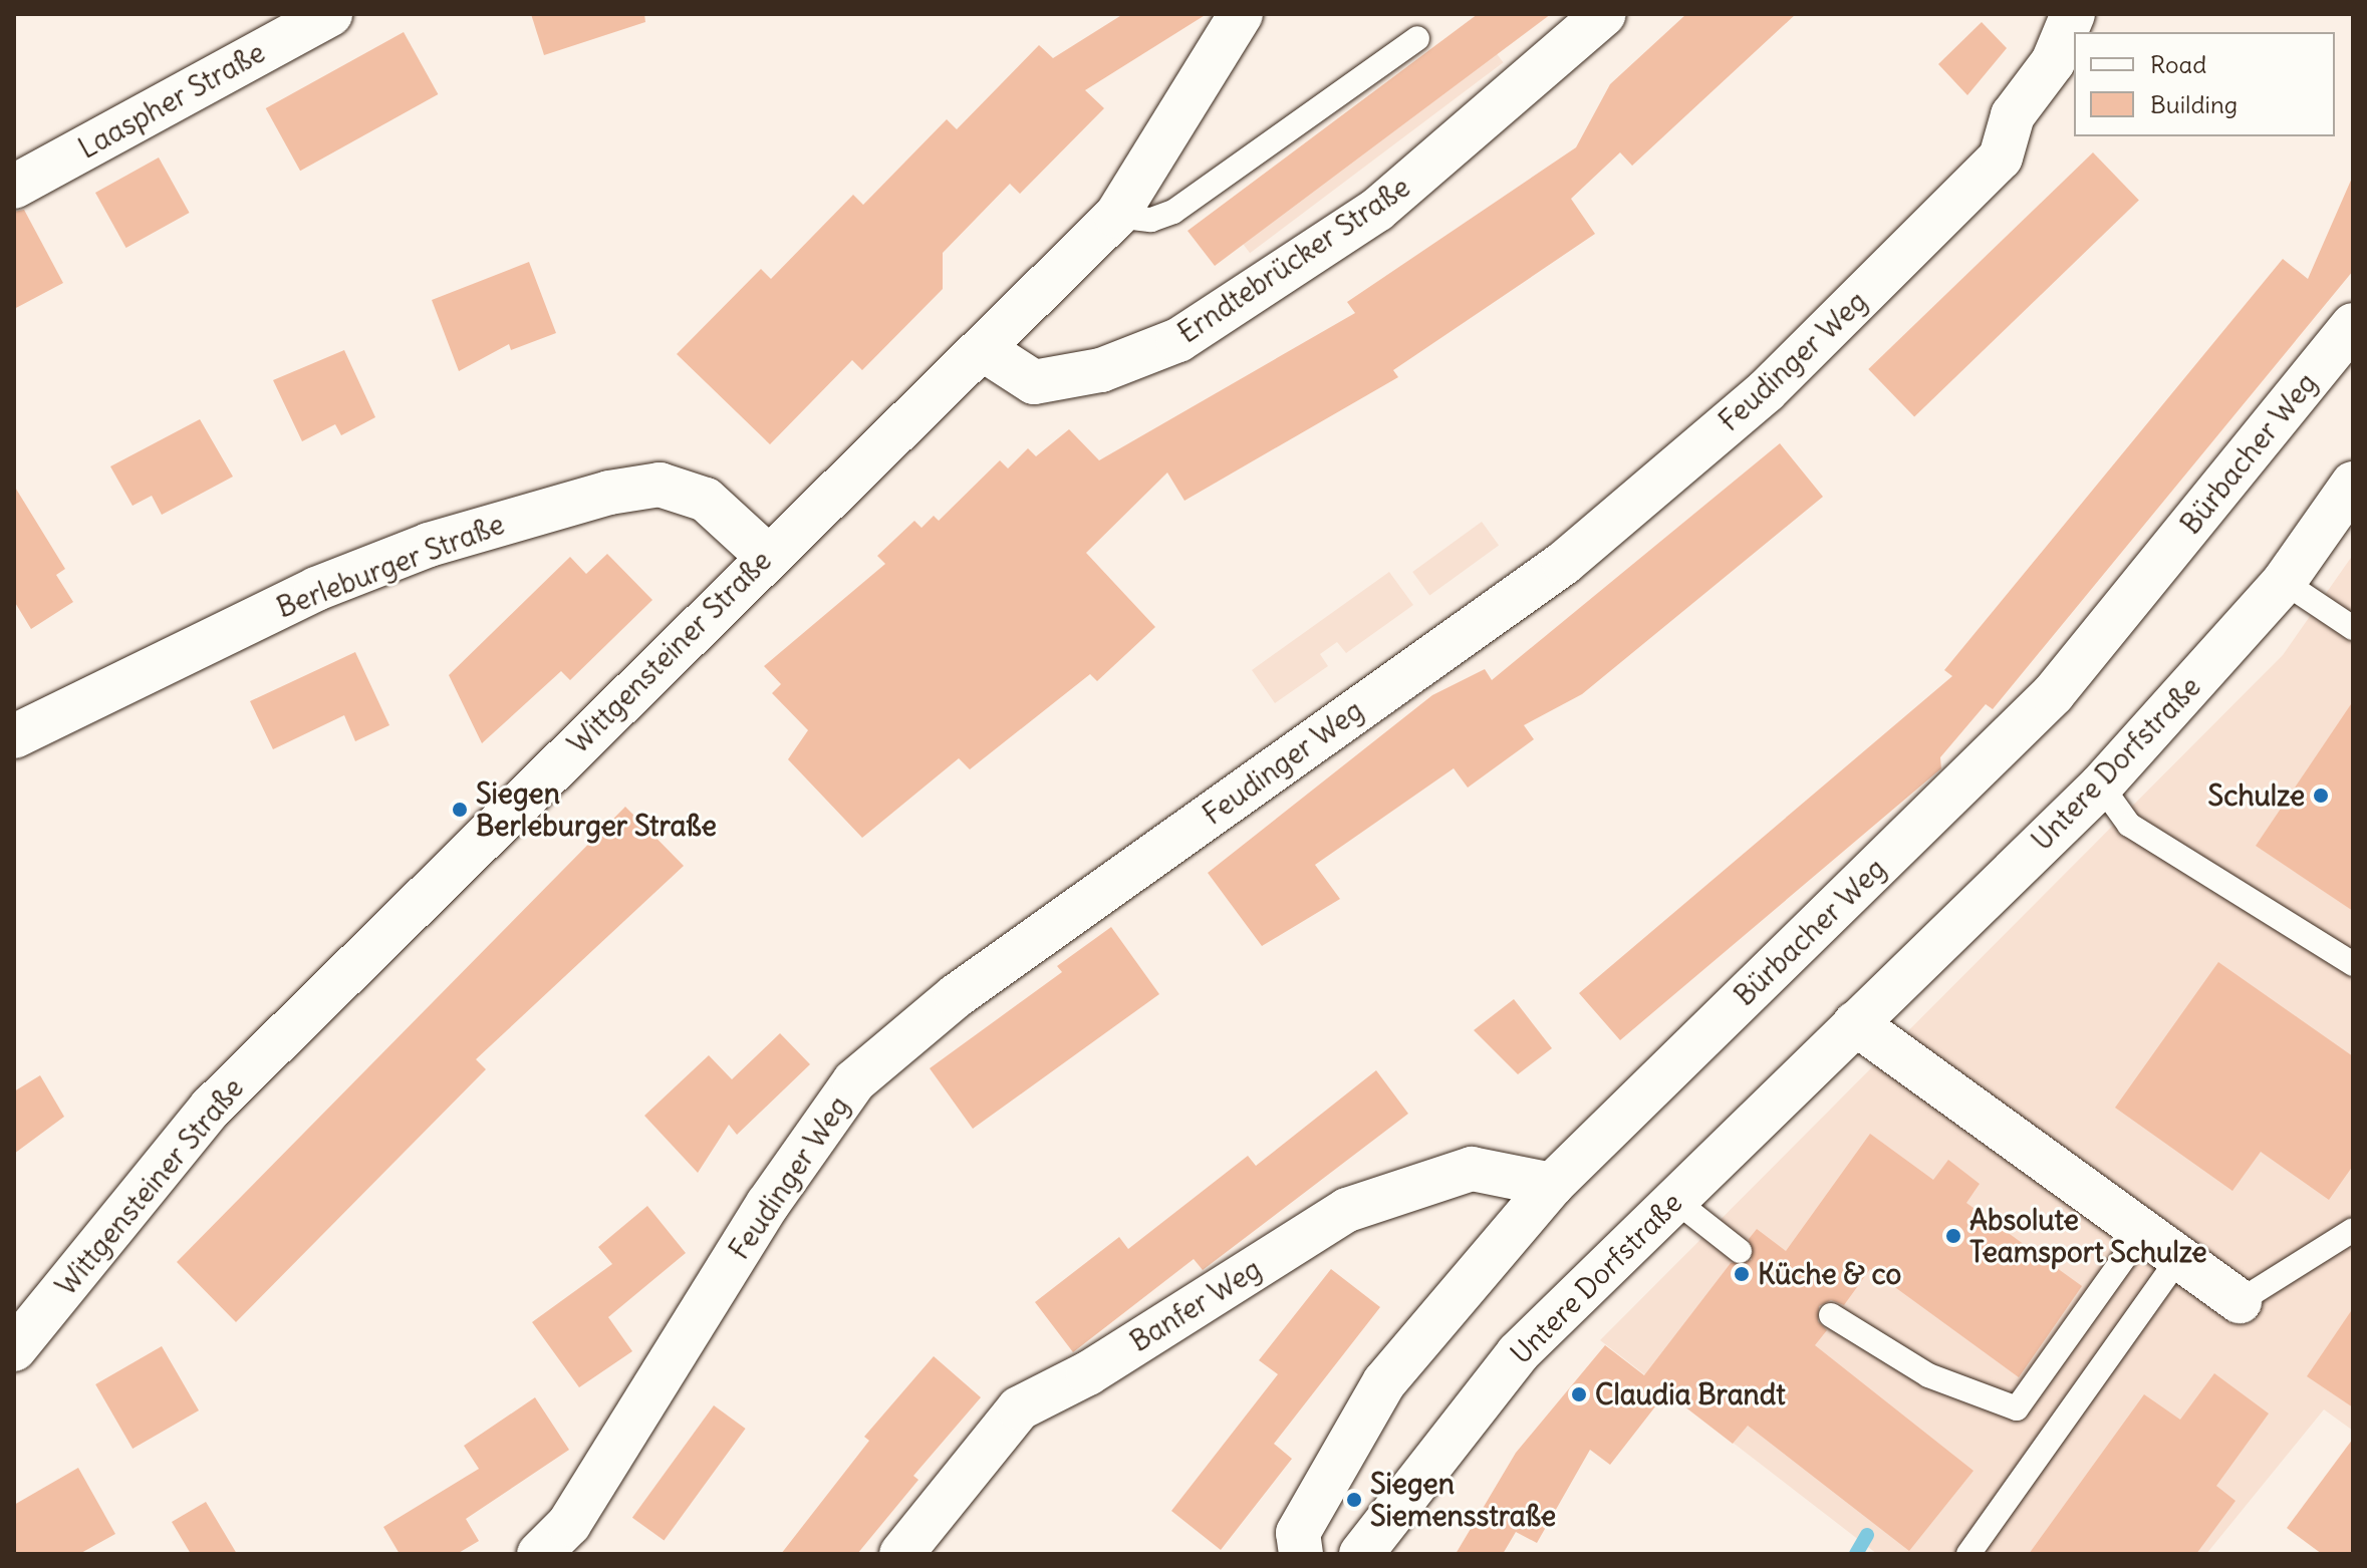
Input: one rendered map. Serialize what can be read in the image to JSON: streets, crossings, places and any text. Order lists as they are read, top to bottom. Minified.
{"streets":{"street":["Laaspher Straße","Erndtebrücker Straße","Feudinger Weg","Bürbacher Weg","Berleburger Straße","Wittgensteiner Straße","Untere Dorfstraße","Banfer Weg"]},"crossings":[["Erndtebrücker Straße","Wittgensteiner Straße"],["Bürbacher Weg","Banfer Weg"],["Berleburger Straße","Wittgensteiner Straße"]],"places":["Schulze","Siegen Berleburger Straße","Absolute Teamsport Schulze","Küche & co","Claudia Brandt","Siegen Siemensstraße"],"legend":["Road","Building"]}
